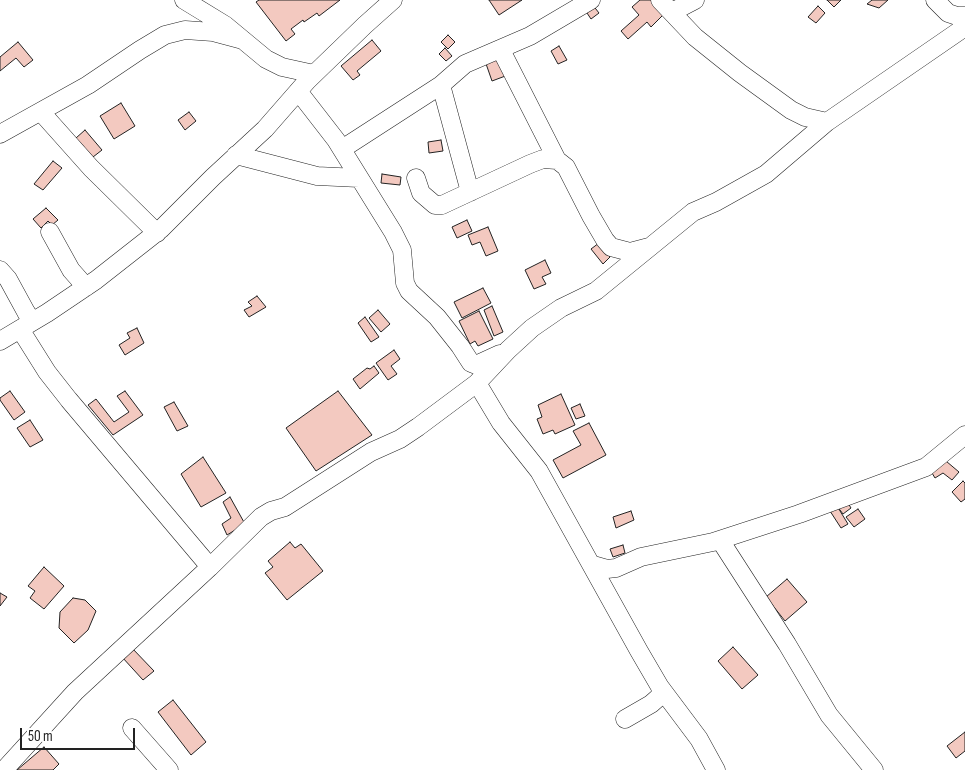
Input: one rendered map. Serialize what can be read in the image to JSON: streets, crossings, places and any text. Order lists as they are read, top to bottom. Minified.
{"scale_bar":"50 m"}
